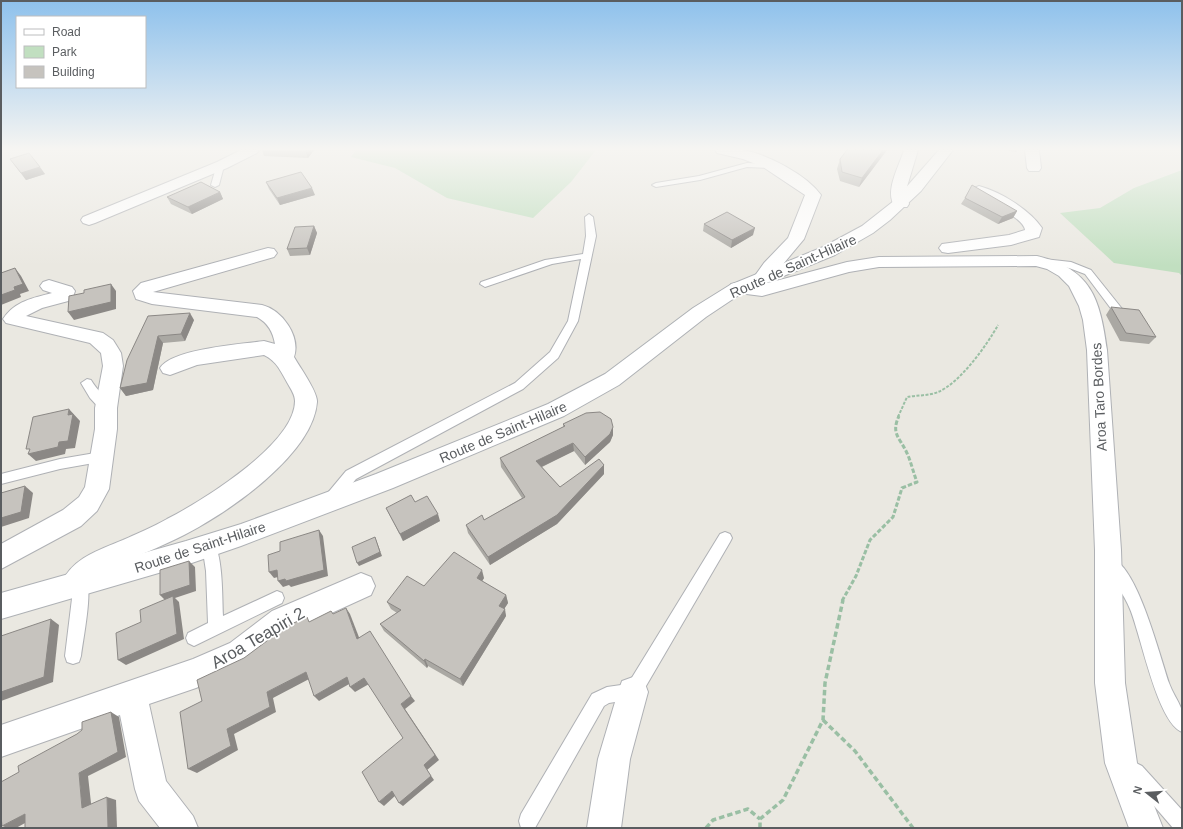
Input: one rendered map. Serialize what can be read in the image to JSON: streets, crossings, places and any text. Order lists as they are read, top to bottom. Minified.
{"streets":{"street":["Route de Saint-Hilaire","Aroa Taro Bordes","Aroa Teapiri 2"]},"crossings":[["Route de Saint-Hilaire","Aroa Taro Bordes"]],"legend":["Road","Park","Building"],"north":"left"}
